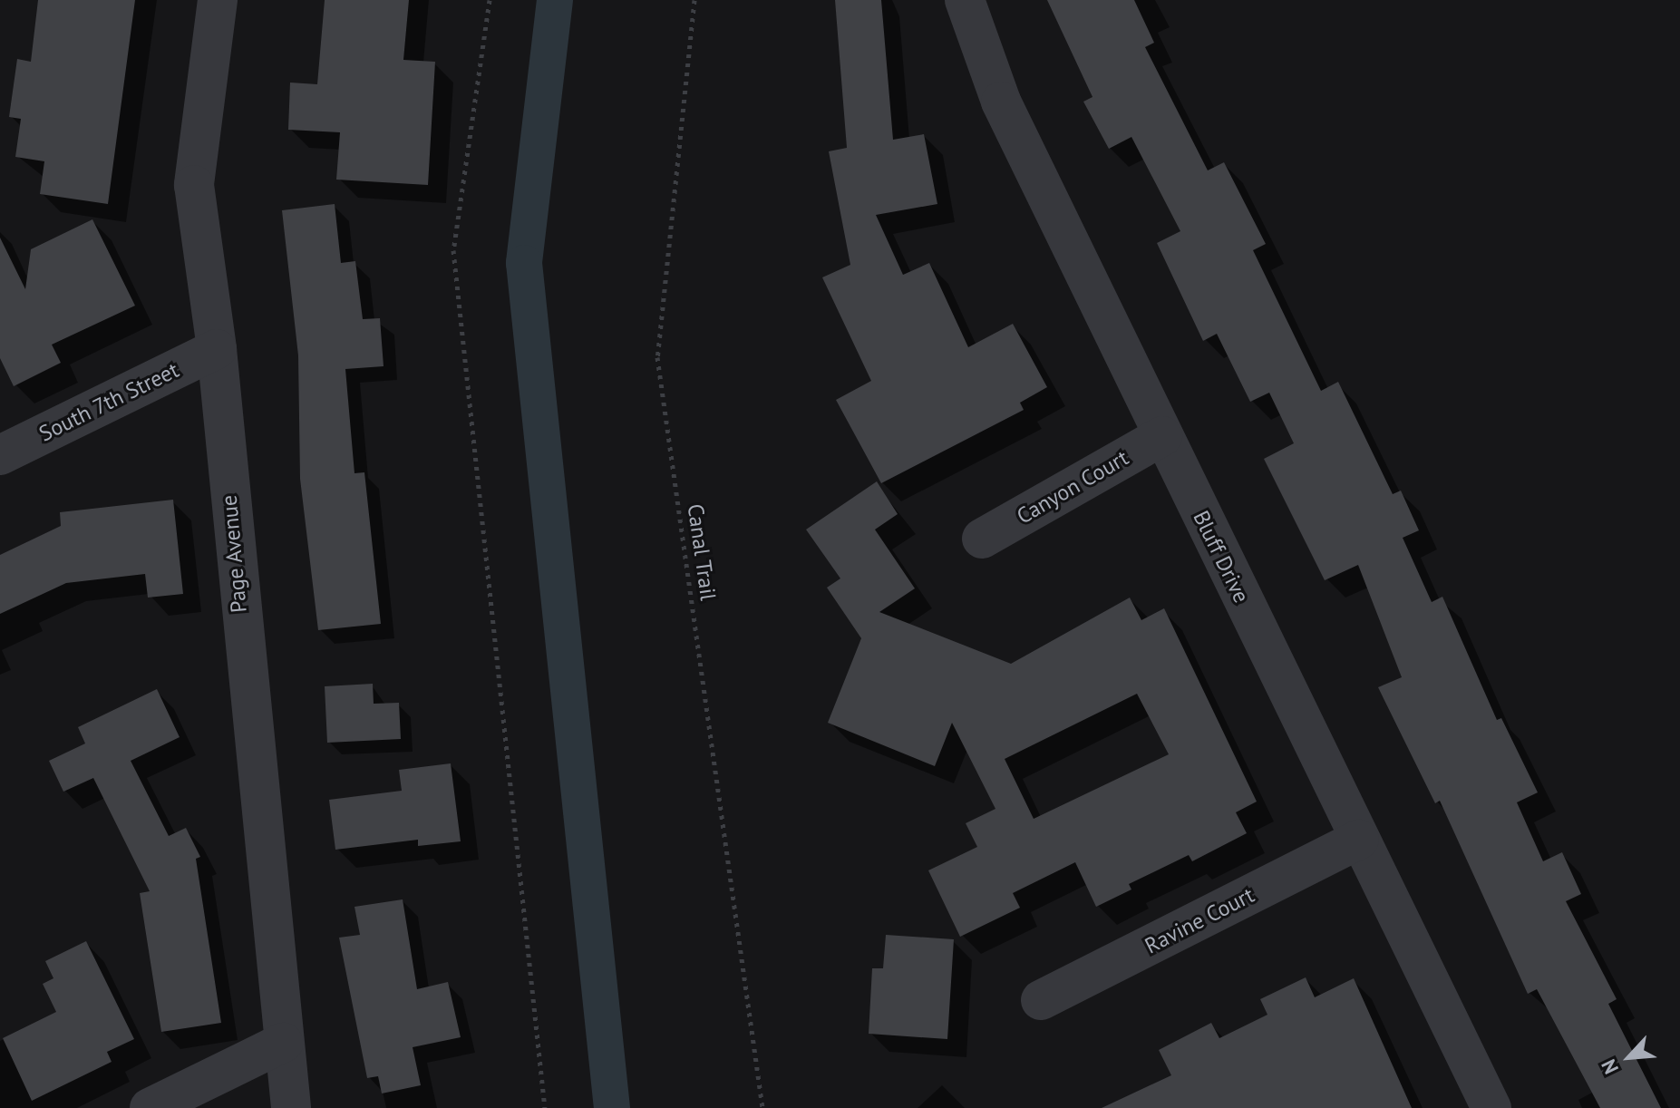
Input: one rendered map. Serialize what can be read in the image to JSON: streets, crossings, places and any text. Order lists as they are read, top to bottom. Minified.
{"streets":{"street":["South 7th Street","Canyon Court","Page Avenue","Bluff Drive","Ravine Court"],"path":["Canal Trail"]},"crossings":[["South 7th Street","Page Avenue"],["Canyon Court","Bluff Drive"],["Bluff Drive","Ravine Court"]],"north":"bottom left"}
